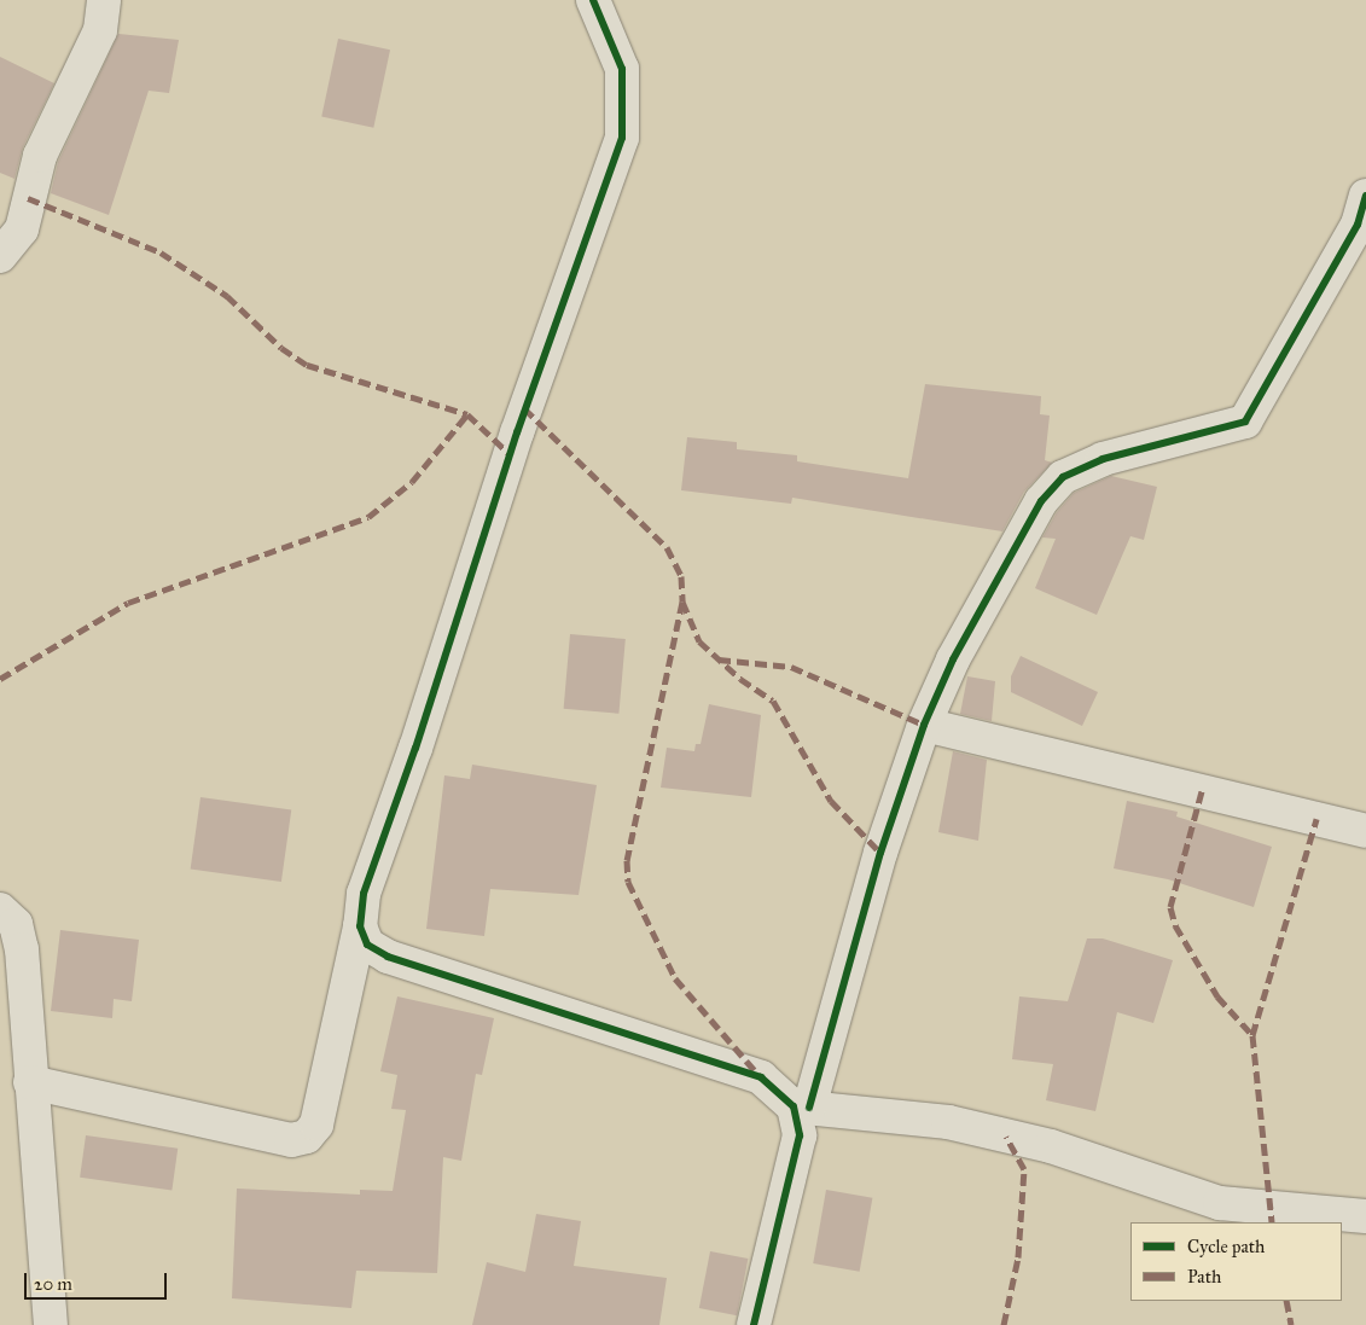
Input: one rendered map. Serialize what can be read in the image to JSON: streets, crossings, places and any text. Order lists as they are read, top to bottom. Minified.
{"legend":["Cycle path","Path"],"scale_bar":"20 m"}
